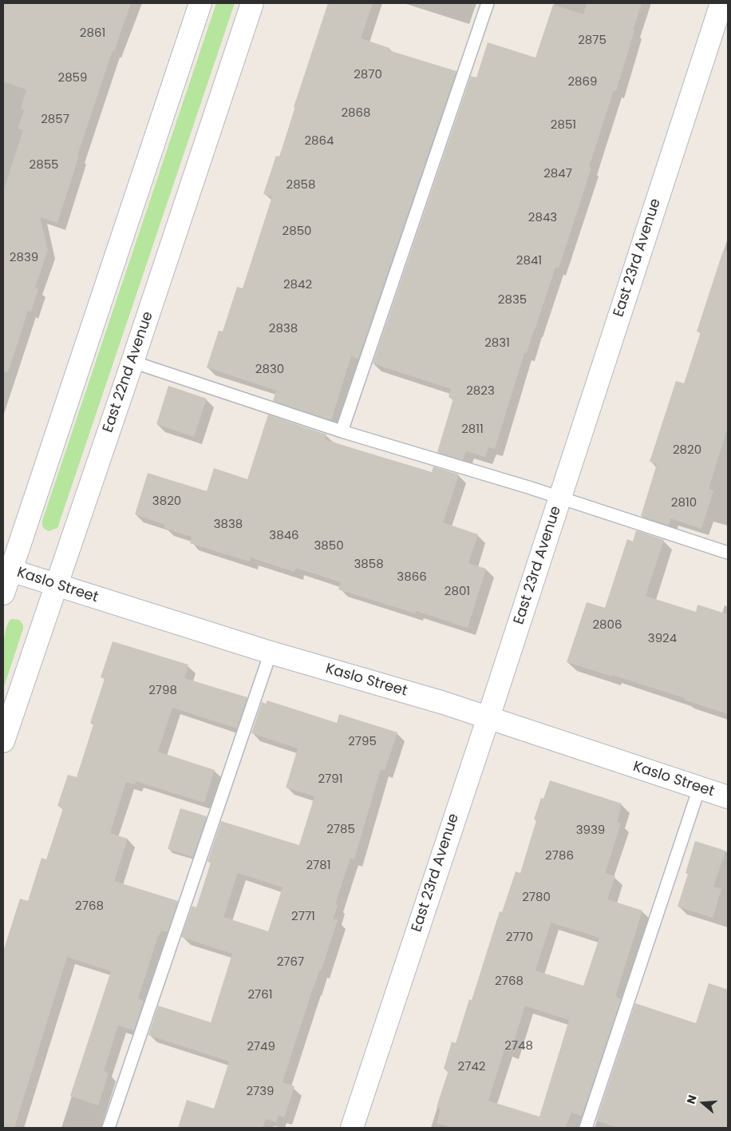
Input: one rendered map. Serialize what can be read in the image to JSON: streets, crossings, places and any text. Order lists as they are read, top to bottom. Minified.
{"streets":{"street":["East 23rd Avenue","East 22nd Avenue","Kaslo Street"]},"crossings":[["East 23rd Avenue","Kaslo Street"],["East 22nd Avenue","Kaslo Street"]],"house_numbers":["2861","2875","2870","2859","2869","2868","2857","2851","2864","2855","2847","2858","2843","2850","2839","2841","2842","2835","2838","2831","2830","2823","2811","2820","3820","2810","3838","3846","3850","3858","3866","2801","2806","3924","2798","2795","2791","2785","3939","2786","2781","2780","2768","2771","2770","2767","2768","2761","2748","2749","2742","2739"],"north":"left"}
